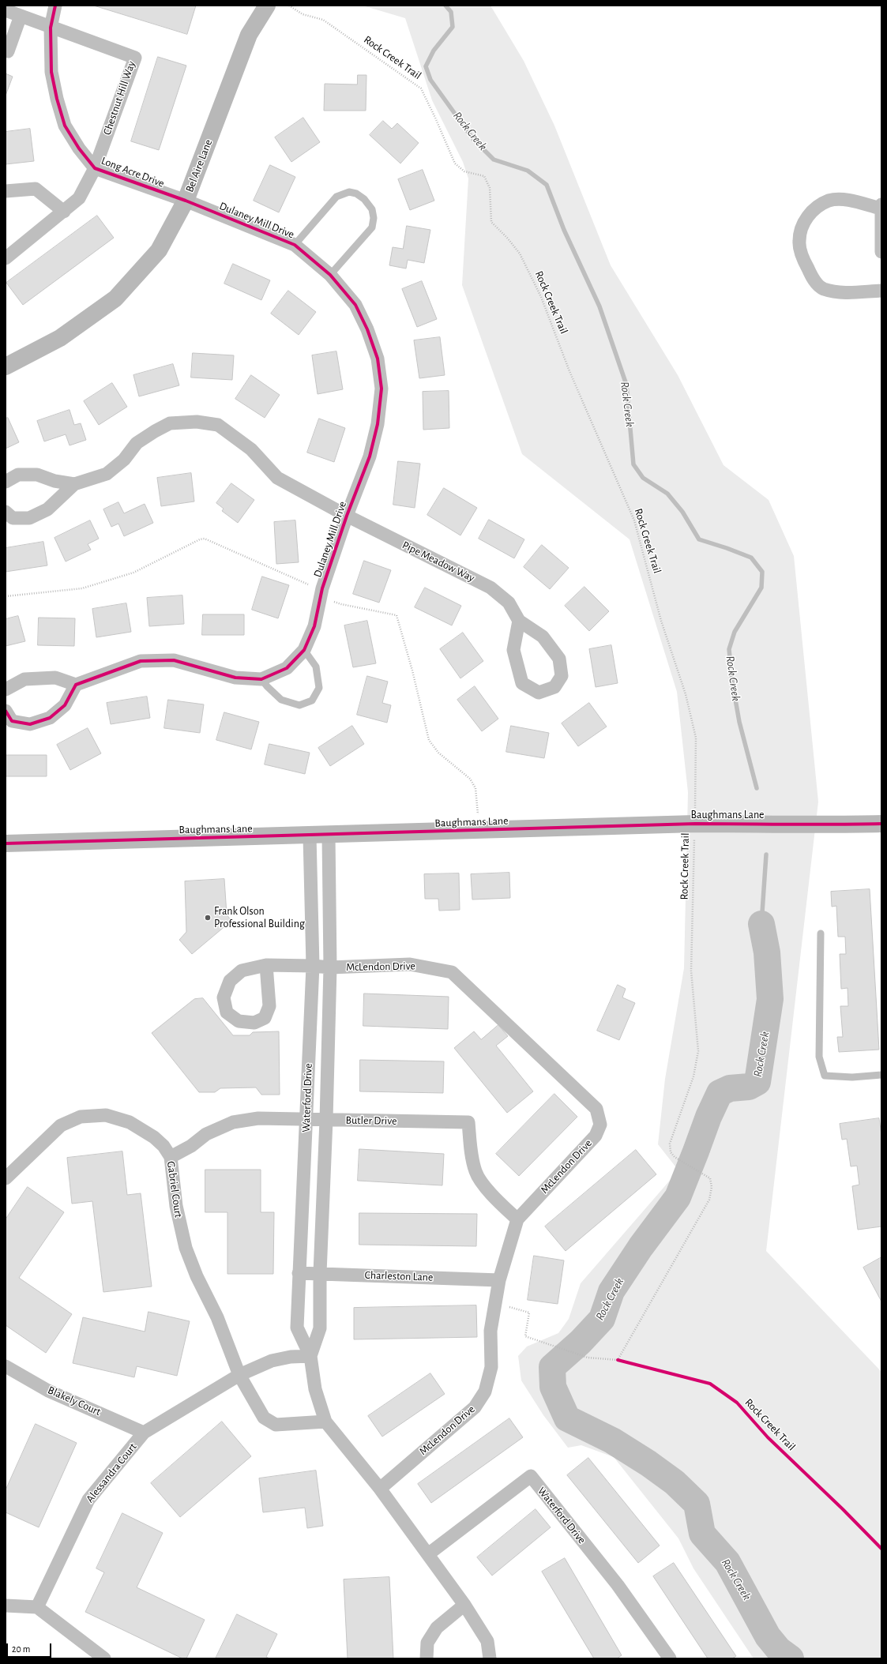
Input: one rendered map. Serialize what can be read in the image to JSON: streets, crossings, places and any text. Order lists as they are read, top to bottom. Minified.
{"streets":{"main road":["Bel Aire Lane","Baughmans Lane"],"street":["Chestnut Hill Way","Long Acre Drive","Dulaney Mill Drive","Pipe Meadow Way","McLendon Drive","Waterford Drive","Butler Drive","Gabriel Court","Charleston Lane","Blakely Court","Alessandra Court"],"cycle path":["Rock Creek Trail"]},"crossings":[["Rock Creek Trail","Baughmans Lane"],["Chestnut Hill Way","Long Acre Drive"],["Bel Aire Lane","Long Acre Drive"],["Bel Aire Lane","Dulaney Mill Drive"],["Long Acre Drive","Dulaney Mill Drive"],["Dulaney Mill Drive","Pipe Meadow Way"],["Baughmans Lane","Waterford Drive"],["McLendon Drive","Waterford Drive"],["McLendon Drive","Butler Drive"],["McLendon Drive","Charleston Lane"],["Waterford Drive","Butler Drive"],["Waterford Drive","Charleston Lane"],["Waterford Drive","Alessandra Court"],["Butler Drive","Gabriel Court"],["Gabriel Court","Alessandra Court"],["Blakely Court","Alessandra Court"]],"water":["Rock Creek"],"places":["Frank Olson Professional Building"],"scale_bar":"20 m"}
